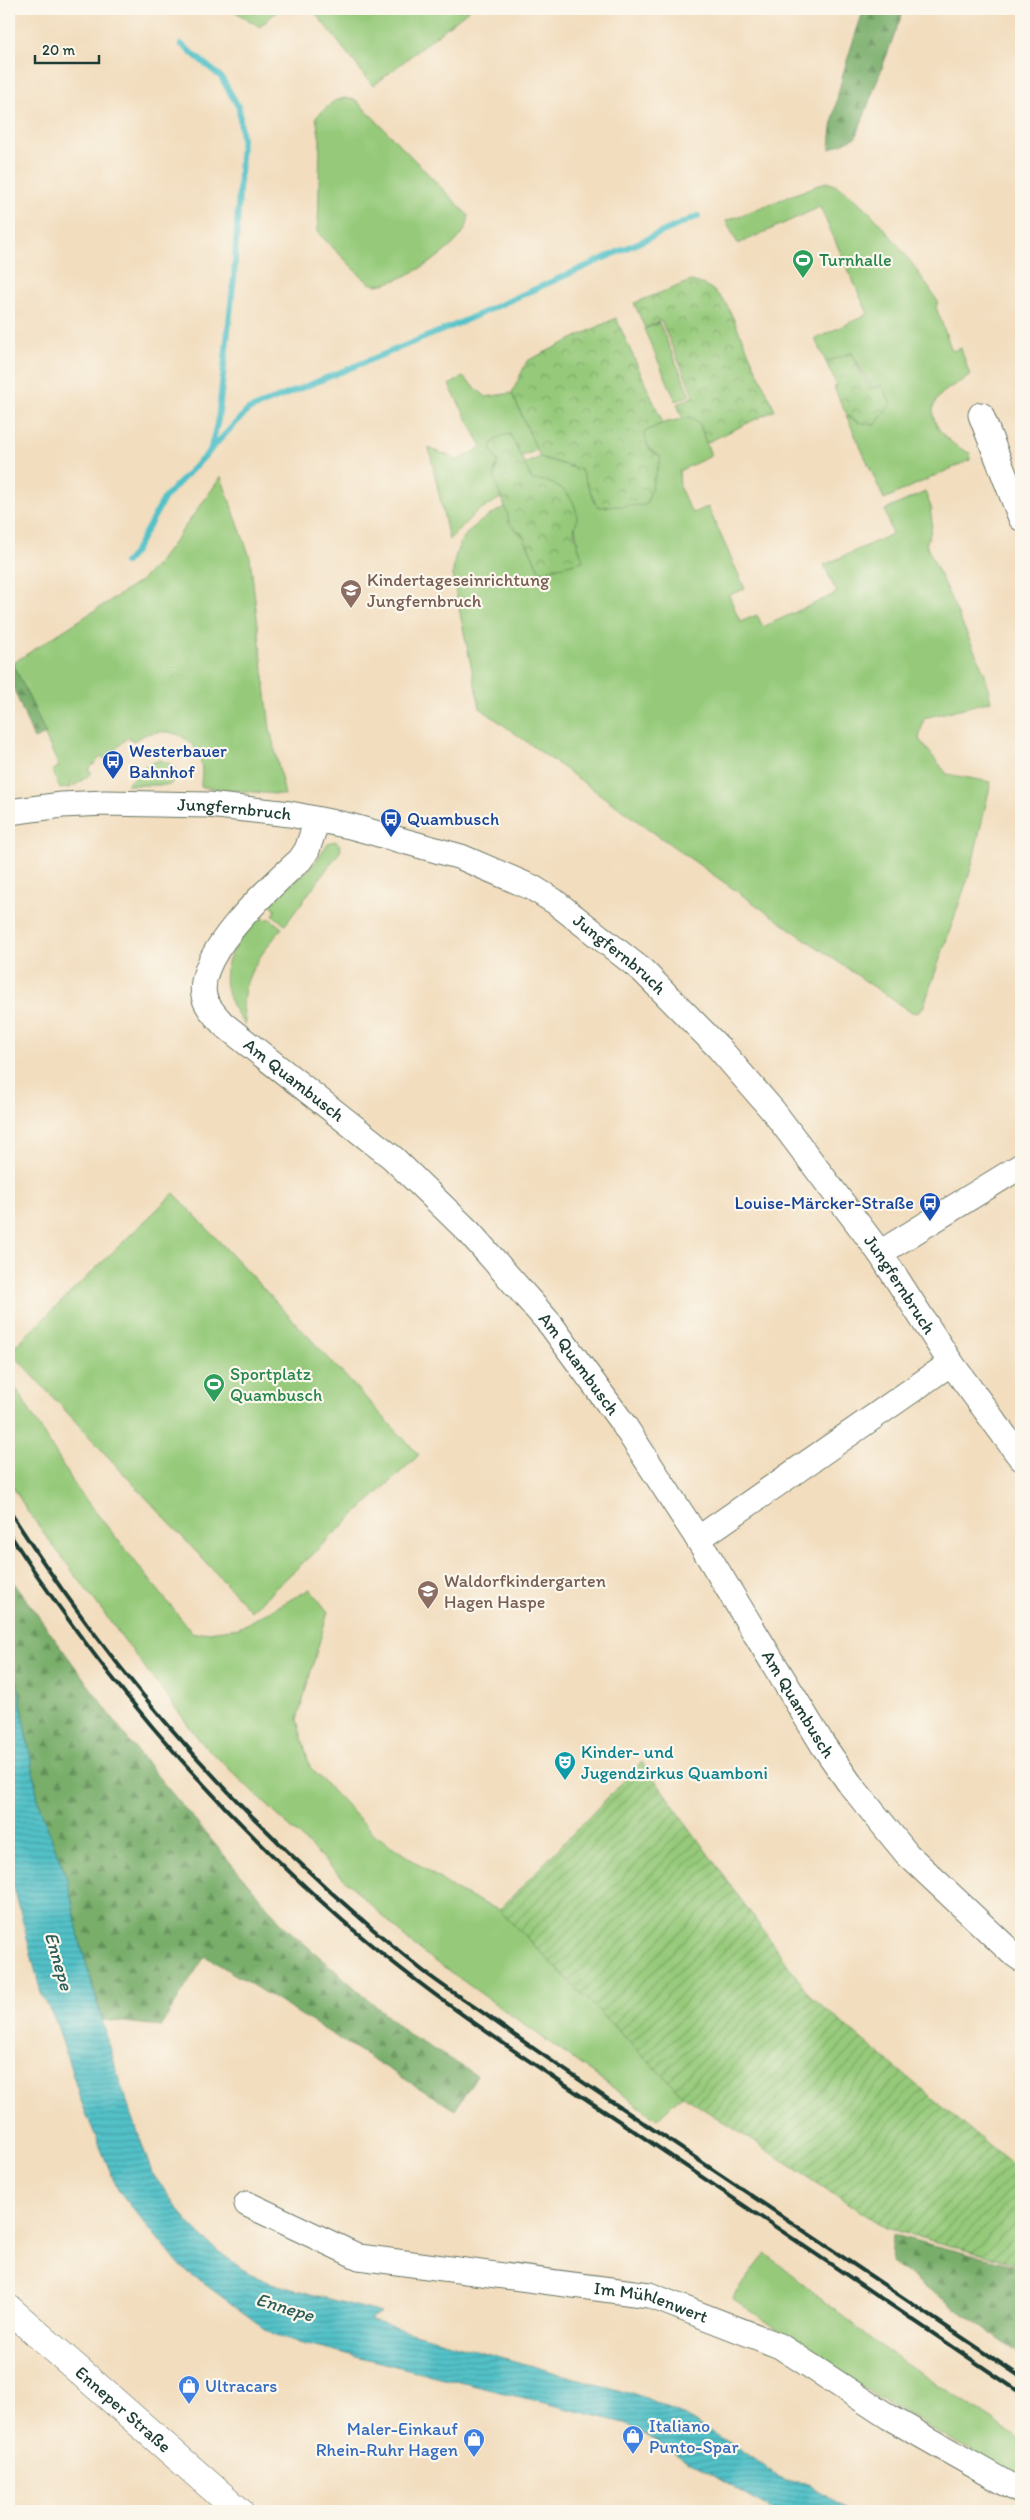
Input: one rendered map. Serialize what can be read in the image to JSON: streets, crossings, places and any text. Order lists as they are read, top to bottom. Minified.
{"streets":{"main road":["Enneper Straße"],"street":["Jungfernbruch","Am Quambusch","Im Mühlenwert"]},"crossings":[["Jungfernbruch","Am Quambusch"]],"water":["Ennepe"],"places":{"sports":["Turnhalle","Sportplatz Quambusch"],"school or university":["Kindertageseinrichtung Jungfernbruch","Waldorfkindergarten Hagen Haspe"],"bus stop":["Westerbauer Bahnhof","Quambusch","Louise-Märcker-Straße"],"theatre":["Kinder- und Jugendzirkus Quamboni"],"shop":["Ultracars","Italiano Punto-Spar","Maler-Einkauf Rhein-Ruhr Hagen"]},"scale_bar":"20 m"}
